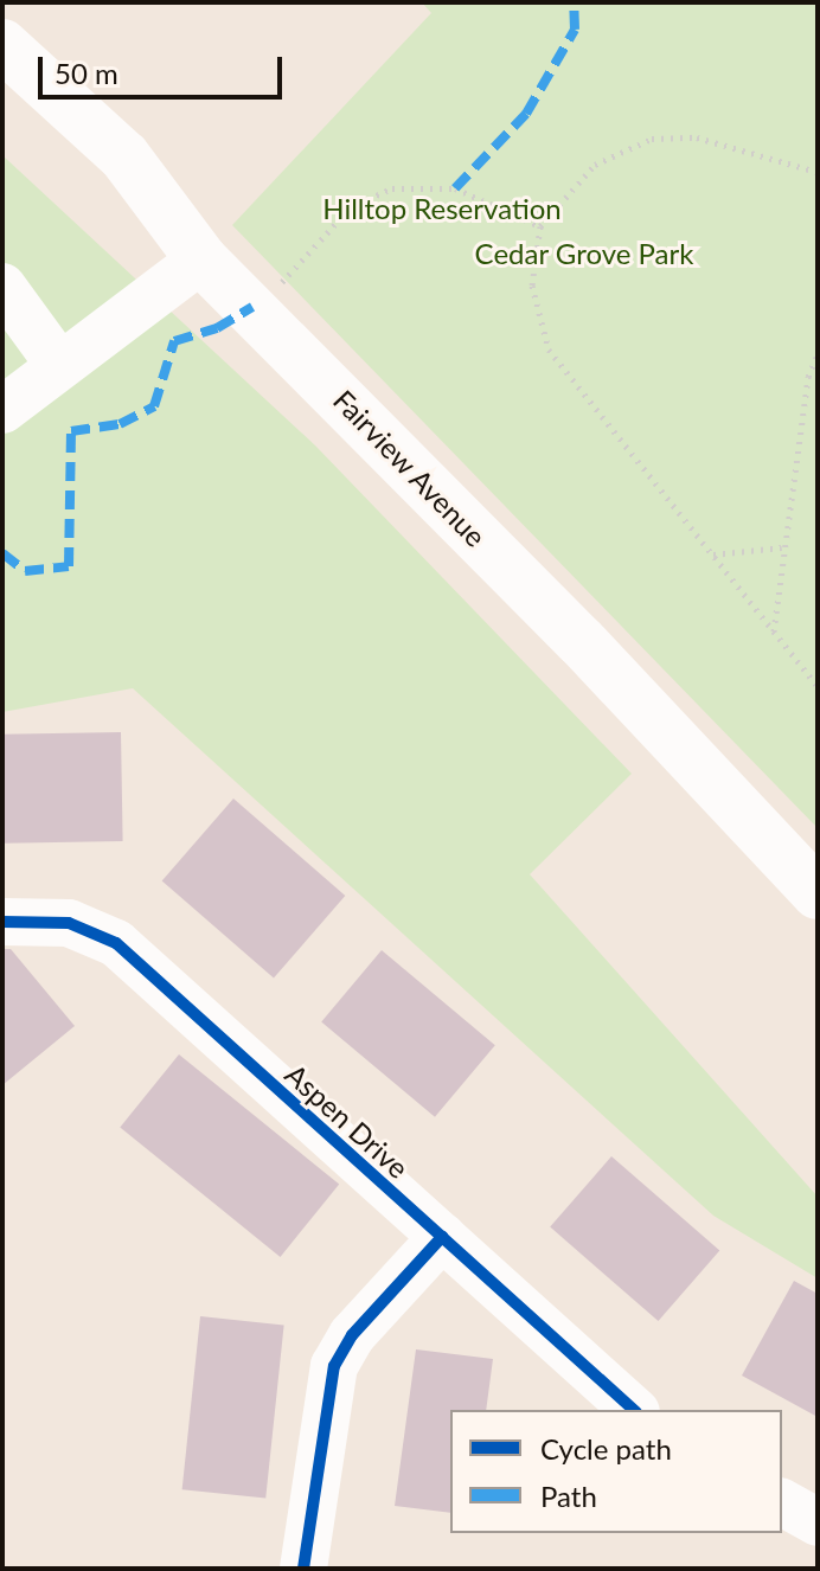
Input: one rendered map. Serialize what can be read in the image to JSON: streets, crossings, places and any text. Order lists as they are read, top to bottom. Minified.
{"streets":{"main road":["Fairview Avenue"],"street":["Aspen Drive"]},"parks":["Hilltop Reservation","Cedar Grove Park"],"legend":["Cycle path","Path"],"scale_bar":"50 m"}
